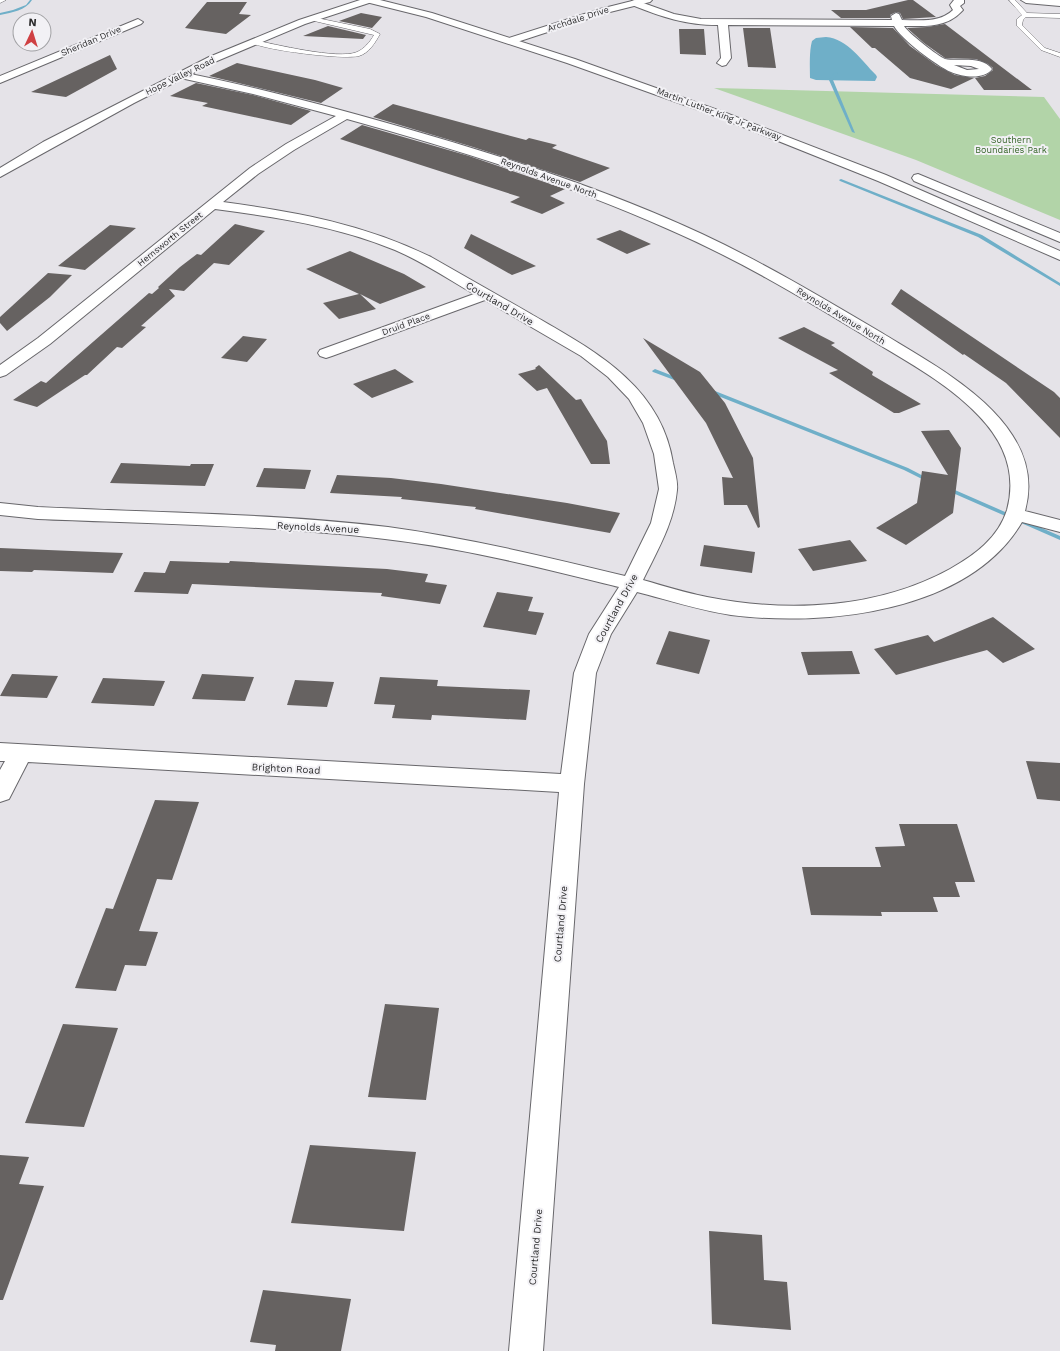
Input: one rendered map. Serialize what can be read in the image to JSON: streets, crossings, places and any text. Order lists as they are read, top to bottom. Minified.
{"streets":{"street":["Archdale Drive","Sheridan Drive","Hope Valley Road","Martin Luther King Jr Parkway","Reynolds Avenue North","Hemsworth Street","Courtland Drive","Druid Place","Reynolds Avenue","Brighton Road"]},"crossings":[["Archdale Drive","Martin Luther King Jr Parkway"],["Hope Valley Road","Martin Luther King Jr Parkway"],["Hope Valley Road","Reynolds Avenue North"],["Reynolds Avenue North","Hemsworth Street"],["Reynolds Avenue North","Courtland Drive"],["Reynolds Avenue North","Reynolds Avenue"],["Hemsworth Street","Courtland Drive"],["Courtland Drive","Druid Place"],["Courtland Drive","Reynolds Avenue"],["Courtland Drive","Brighton Road"]],"parks":["Southern Boundaries Park"],"north":"top"}
